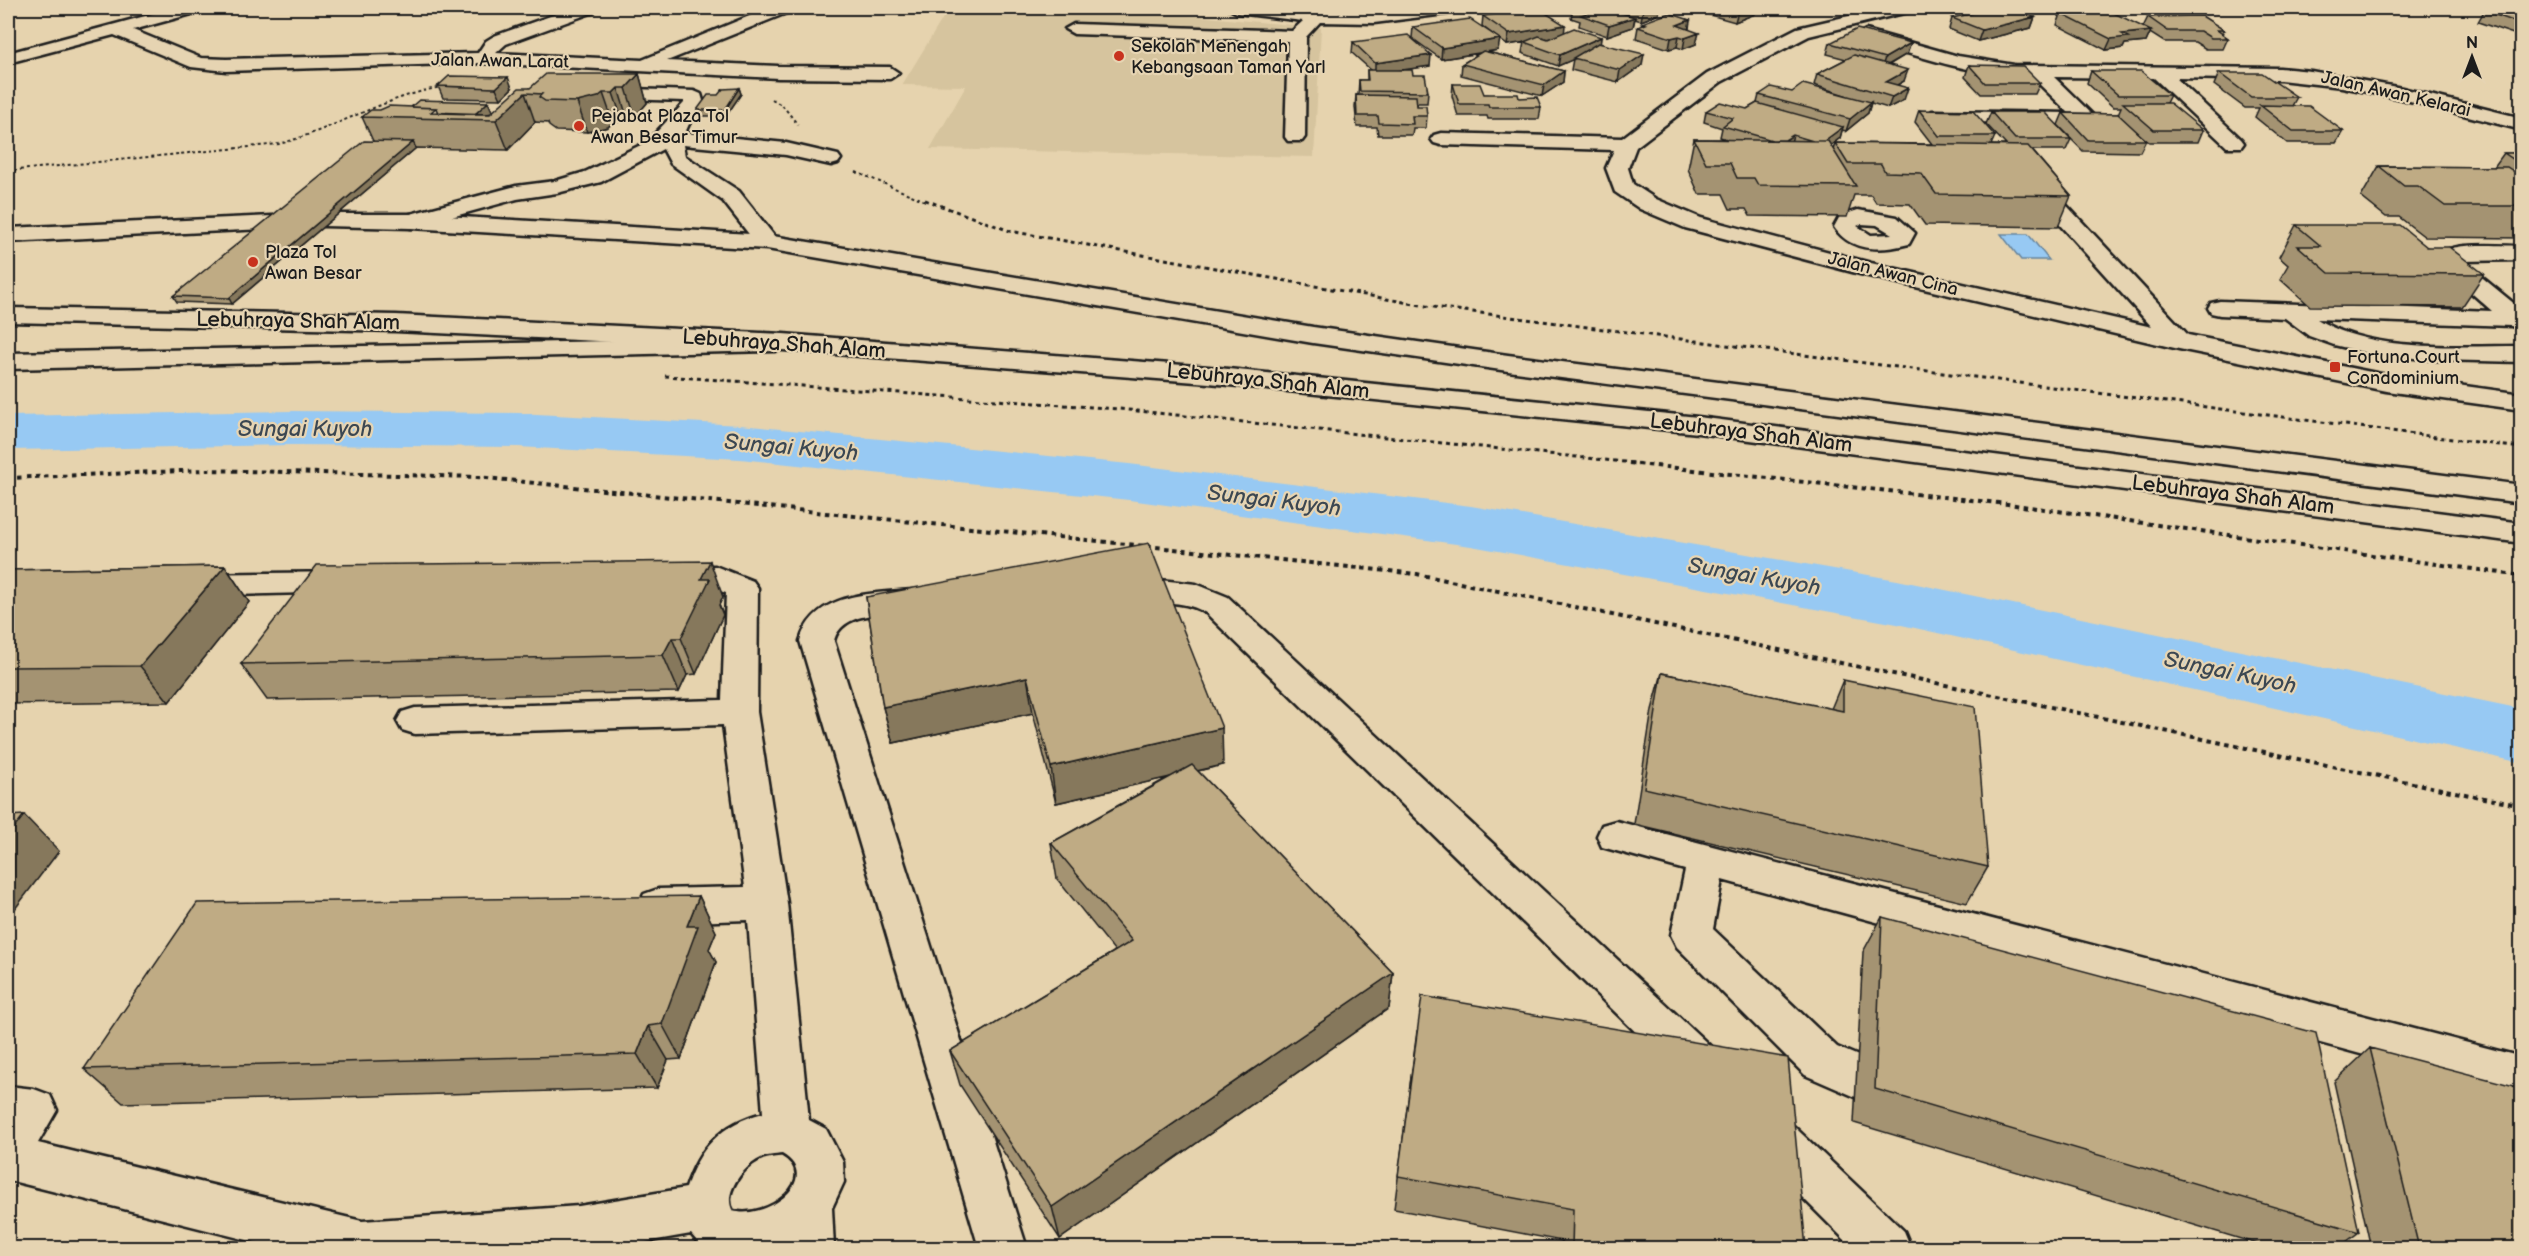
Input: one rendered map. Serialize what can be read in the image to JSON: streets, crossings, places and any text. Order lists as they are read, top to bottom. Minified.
{"streets":{"main road":["Jalan Awan Larat","Jalan Awan Kelarai","Jalan Awan Cina","Lebuhraya Shah Alam"]},"water":["Sungai Kuyoh"],"places":{"other":["Sekolah Menengah Kebangsaan Taman Yarl","Pejabat Plaza Tol Awan Besar Timur","Plaza Tol Awan Besar"],"transit":["Fortuna Court Condominium"]},"north":"top"}
